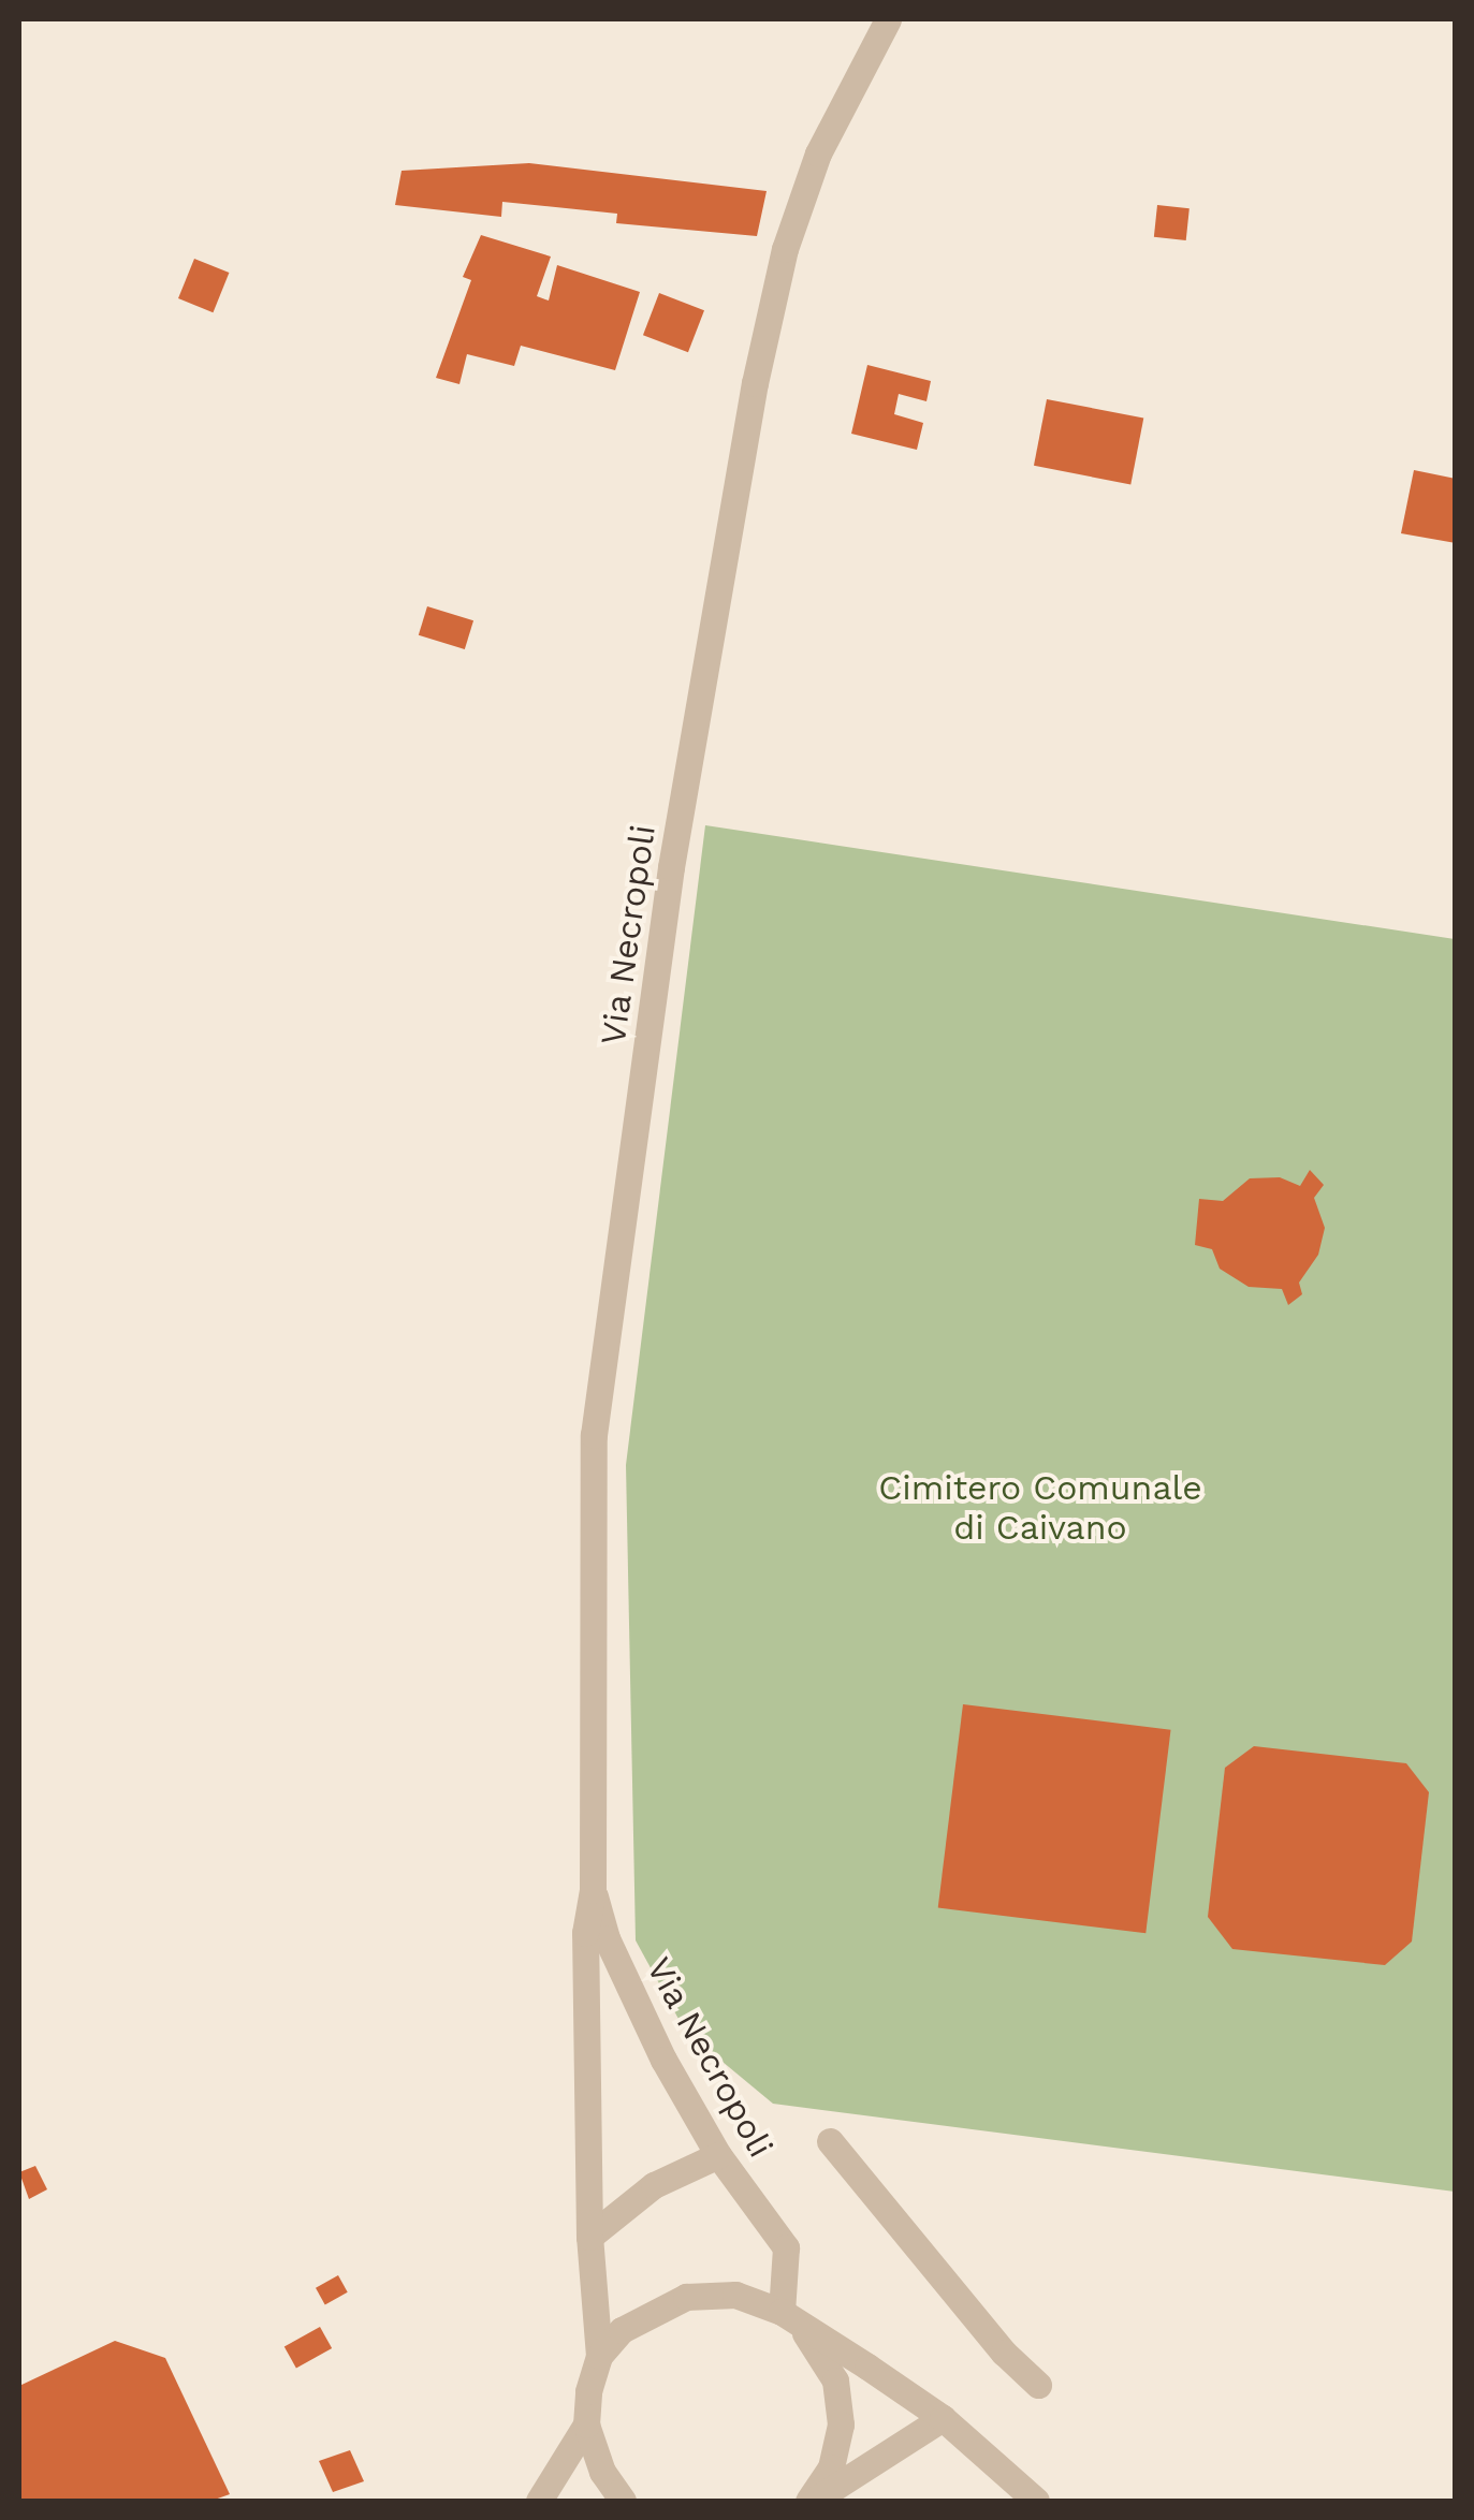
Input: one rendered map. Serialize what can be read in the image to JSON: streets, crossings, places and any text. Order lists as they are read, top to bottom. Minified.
{"streets":{"street":["Via Necropoli"]},"parks":["Cimitero Comunale di Caivano"]}
